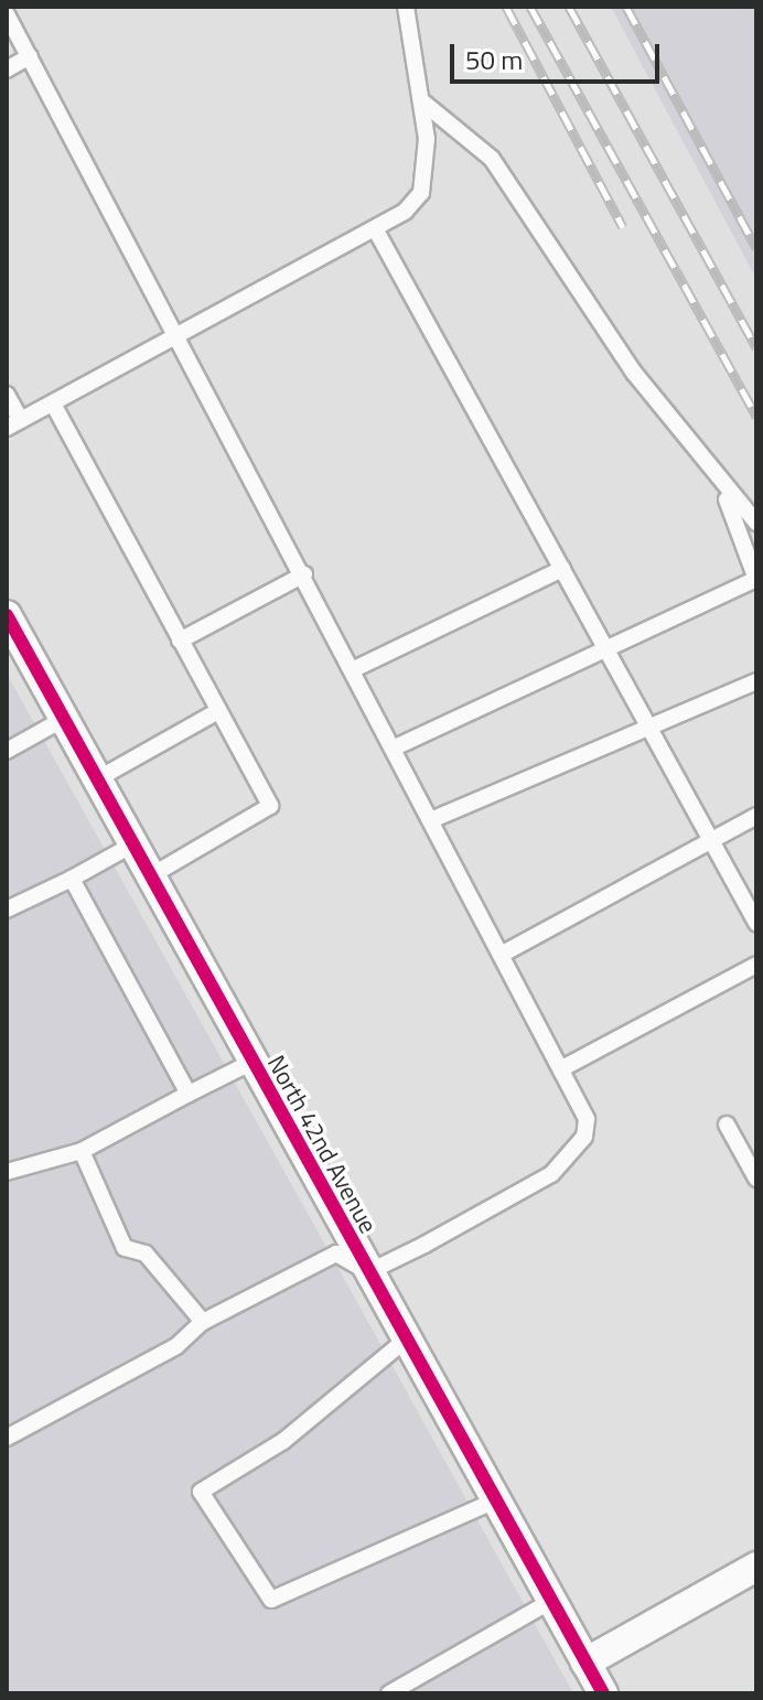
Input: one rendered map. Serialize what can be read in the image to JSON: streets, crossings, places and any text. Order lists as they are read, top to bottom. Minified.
{"streets":{"street":["North 42nd Avenue"]},"scale_bar":"50 m"}
